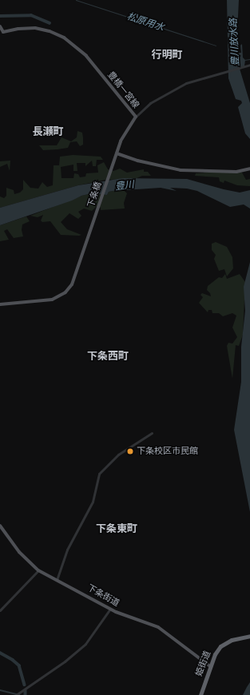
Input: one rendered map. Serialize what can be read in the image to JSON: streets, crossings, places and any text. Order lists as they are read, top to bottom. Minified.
{"streets":{"highway":["姫街道"],"main road":["豊橋一宮線","下条橋","下条街道"]},"crossings":[["豊橋一宮線","下条橋"],["下条街道","姫街道"]],"districts":["行明町","長瀬町","下条西町","下条東町"],"water":["松原用水","豊川放水路","豊川"],"places":["下条校区市民館"]}
